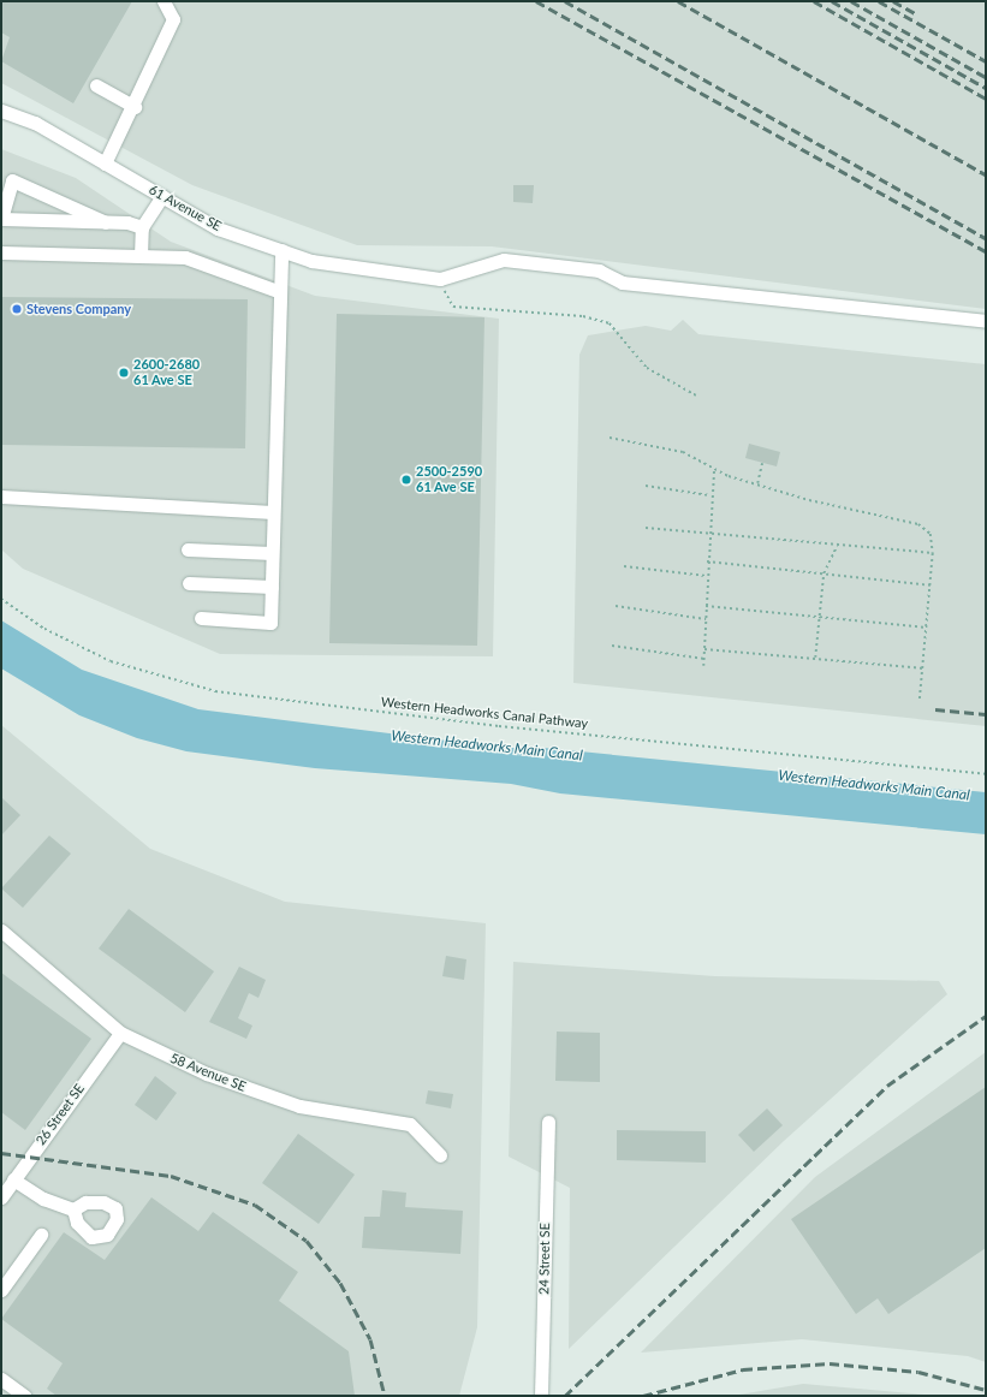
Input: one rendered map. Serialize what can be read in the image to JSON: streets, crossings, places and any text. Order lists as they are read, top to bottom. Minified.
{"streets":{"street":["61 Avenue SE","58 Avenue SE","26 Street SE","24 Street SE"],"path":["Western Headworks Canal Pathway"]},"crossings":[["58 Avenue SE","26 Street SE"]],"water":["Western Headworks Main Canal"],"places":["Stevens Company","2600-2680 61 Ave SE","2500-2590 61 Ave SE"]}
